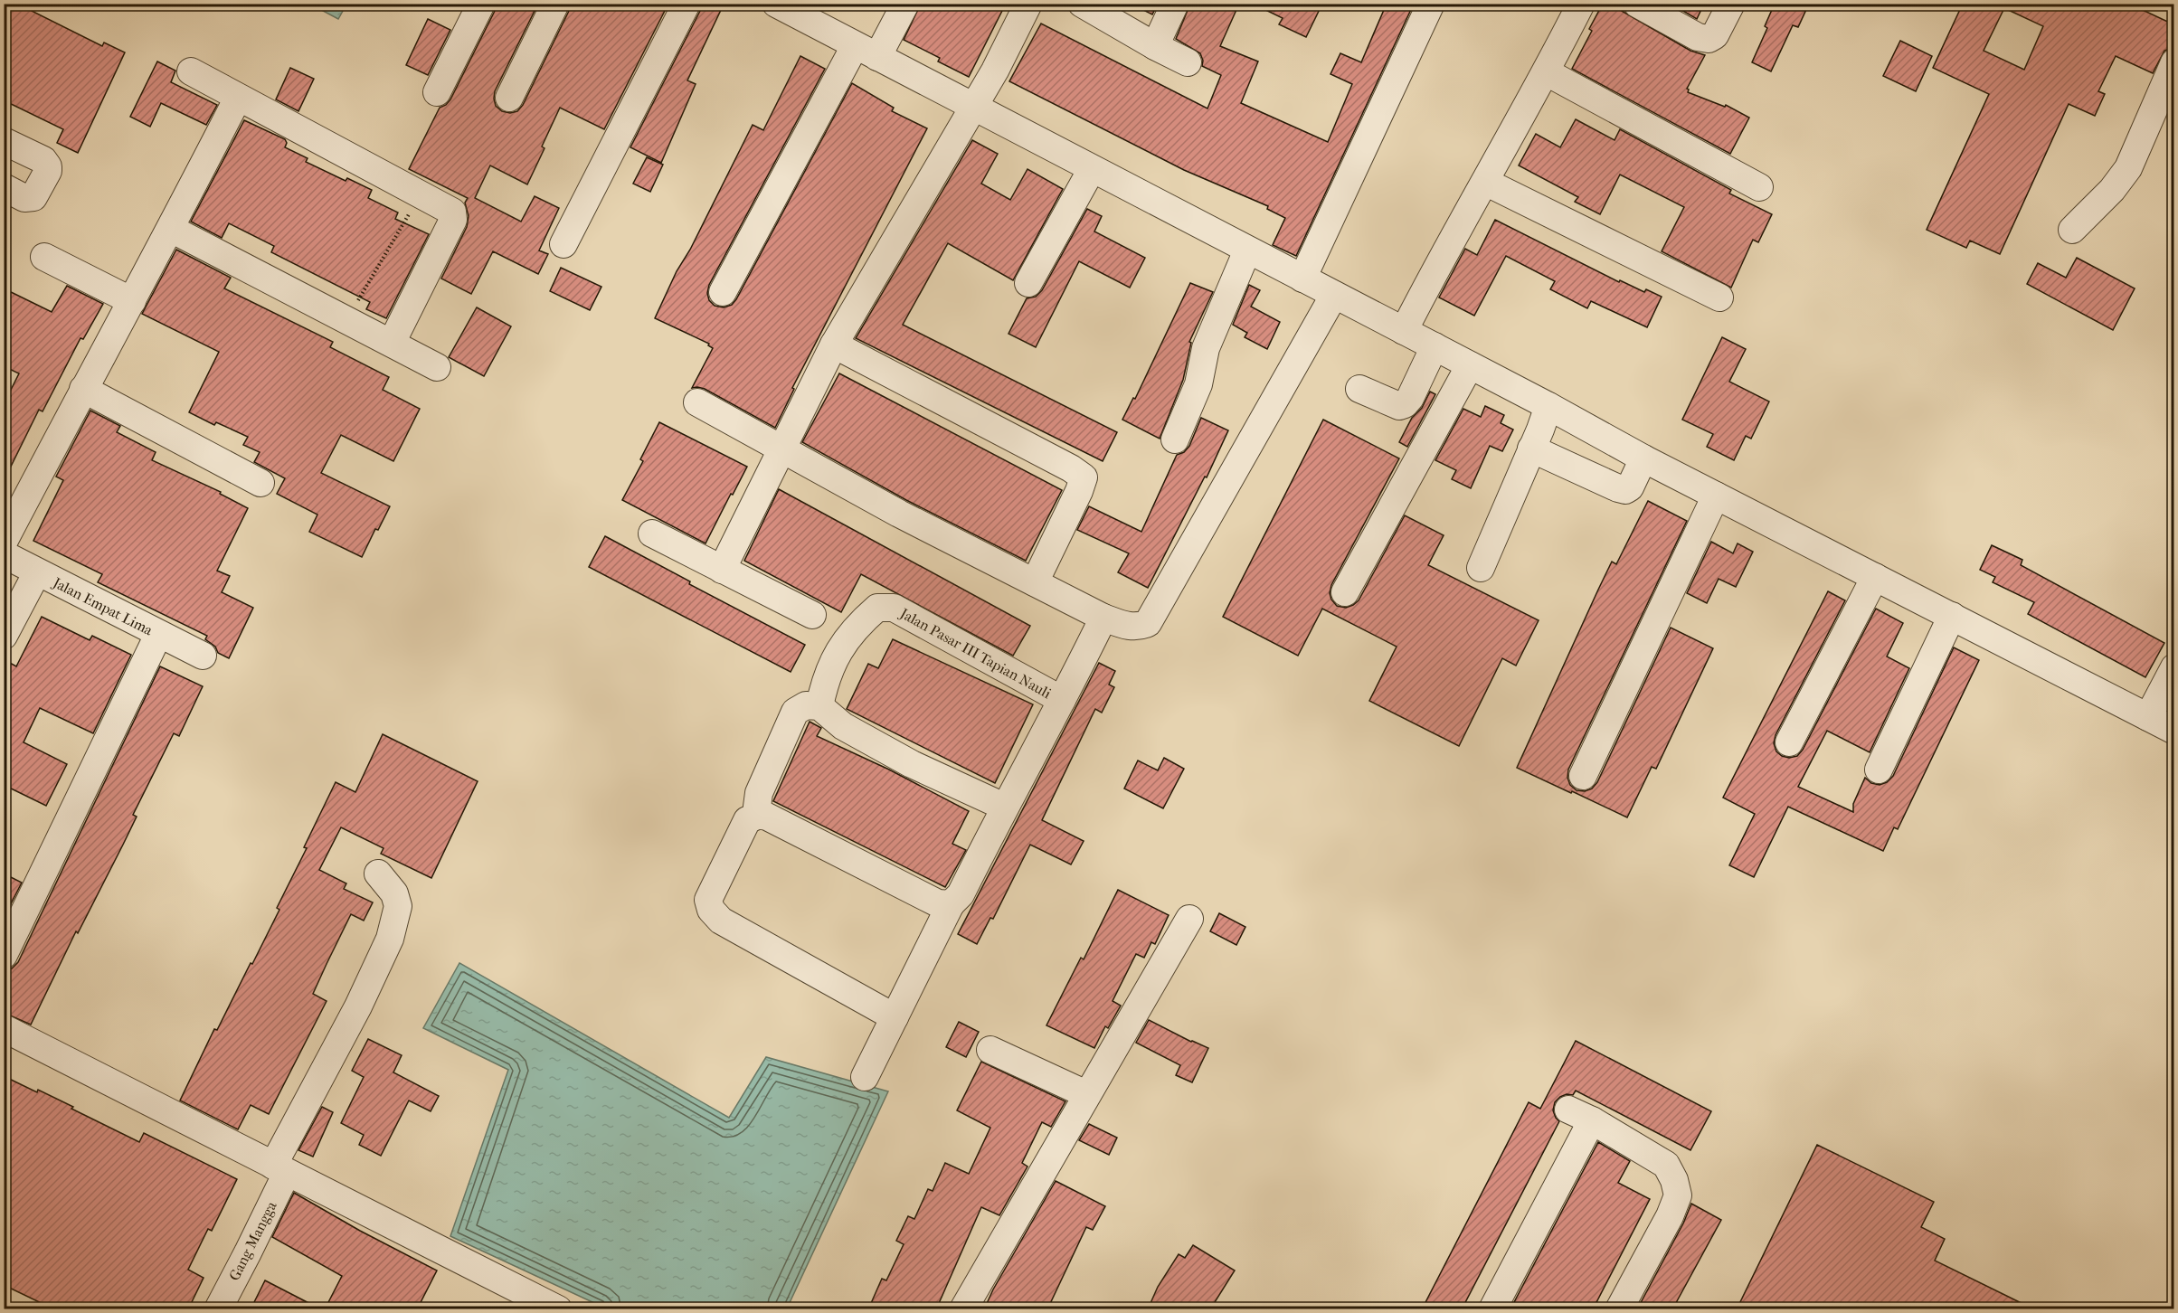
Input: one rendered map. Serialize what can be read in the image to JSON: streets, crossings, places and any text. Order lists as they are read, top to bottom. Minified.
{"streets":{"street":["Jalan Empat Lima","Jalan Pasar III Tapian Nauli","Gang Mangga"]}}
